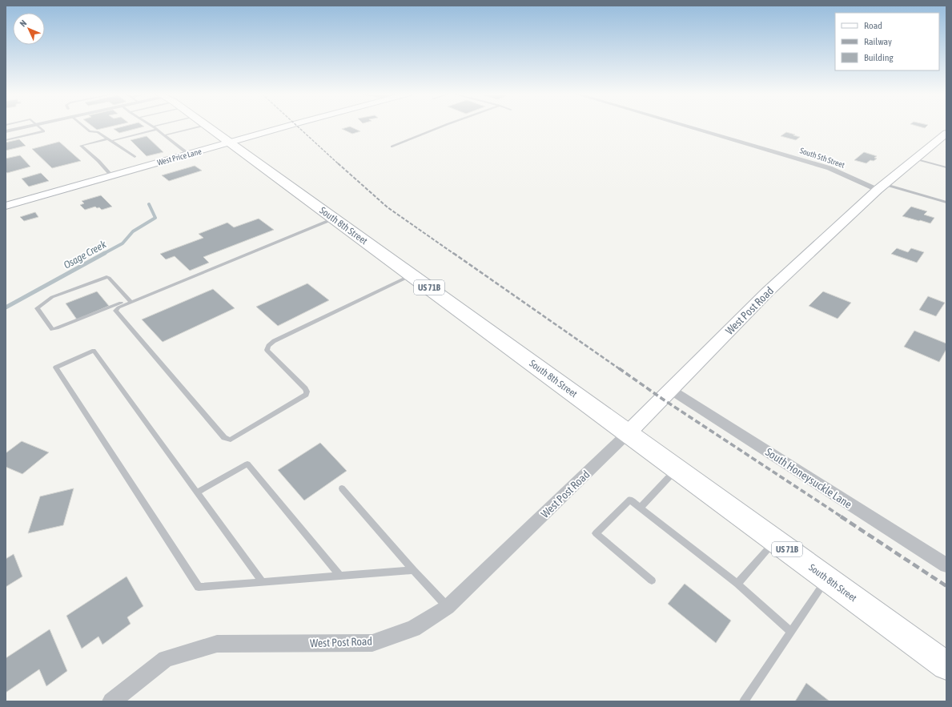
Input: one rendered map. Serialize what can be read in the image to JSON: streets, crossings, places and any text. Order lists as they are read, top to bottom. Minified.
{"streets":{"main road":["South 8th Street","US 71B"],"street":["West Price Lane","South 5th Street","West Post Road","South Honeysuckle Lane"]},"crossings":[["West Price Lane","South 8th Street"],["South 5th Street","West Post Road"],["South 8th Street","West Post Road"],["West Post Road","South Honeysuckle Lane"]],"water":["Osage Creek"],"legend":["Road","Railway","Building"],"north":"top left"}
